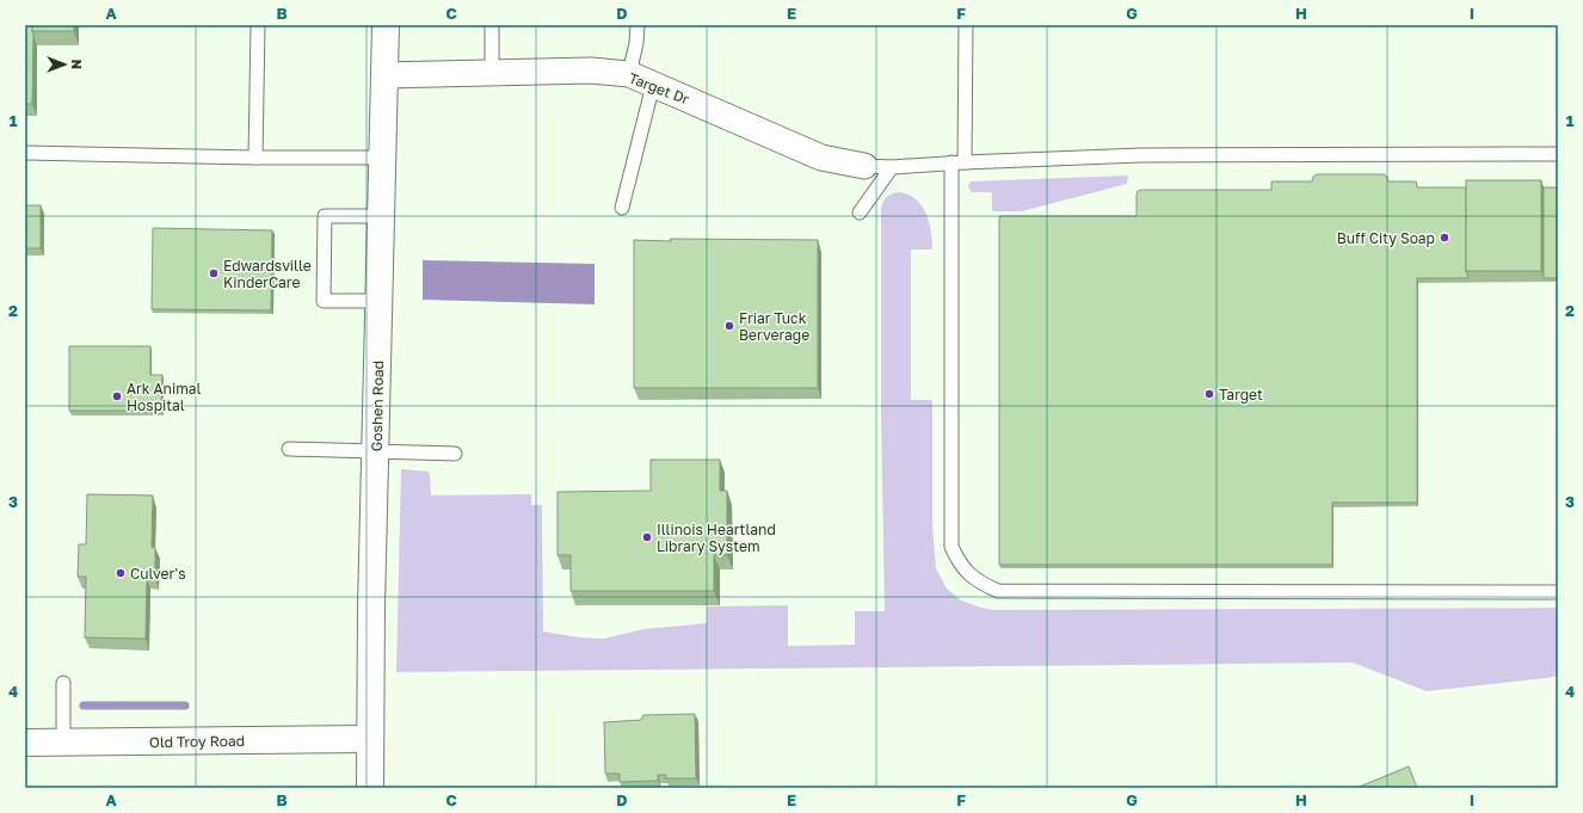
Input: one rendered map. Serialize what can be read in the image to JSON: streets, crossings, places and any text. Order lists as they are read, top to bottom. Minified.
{"streets":{"street":["Target Dr","Goshen Road","Old Troy Road"]},"crossings":[["Target Dr","Goshen Road"],["Goshen Road","Old Troy Road"]],"places":["Buff City Soap","Edwardsville KinderCare","Friar Tuck Berverage","Target","Ark Animal Hospital","Illinois Heartland Library System","Culver's"],"north":"right","grid":{"columns":["A","B","C","D","E","F","G","H","I"],"rows":["1","2","3","4"]}}
